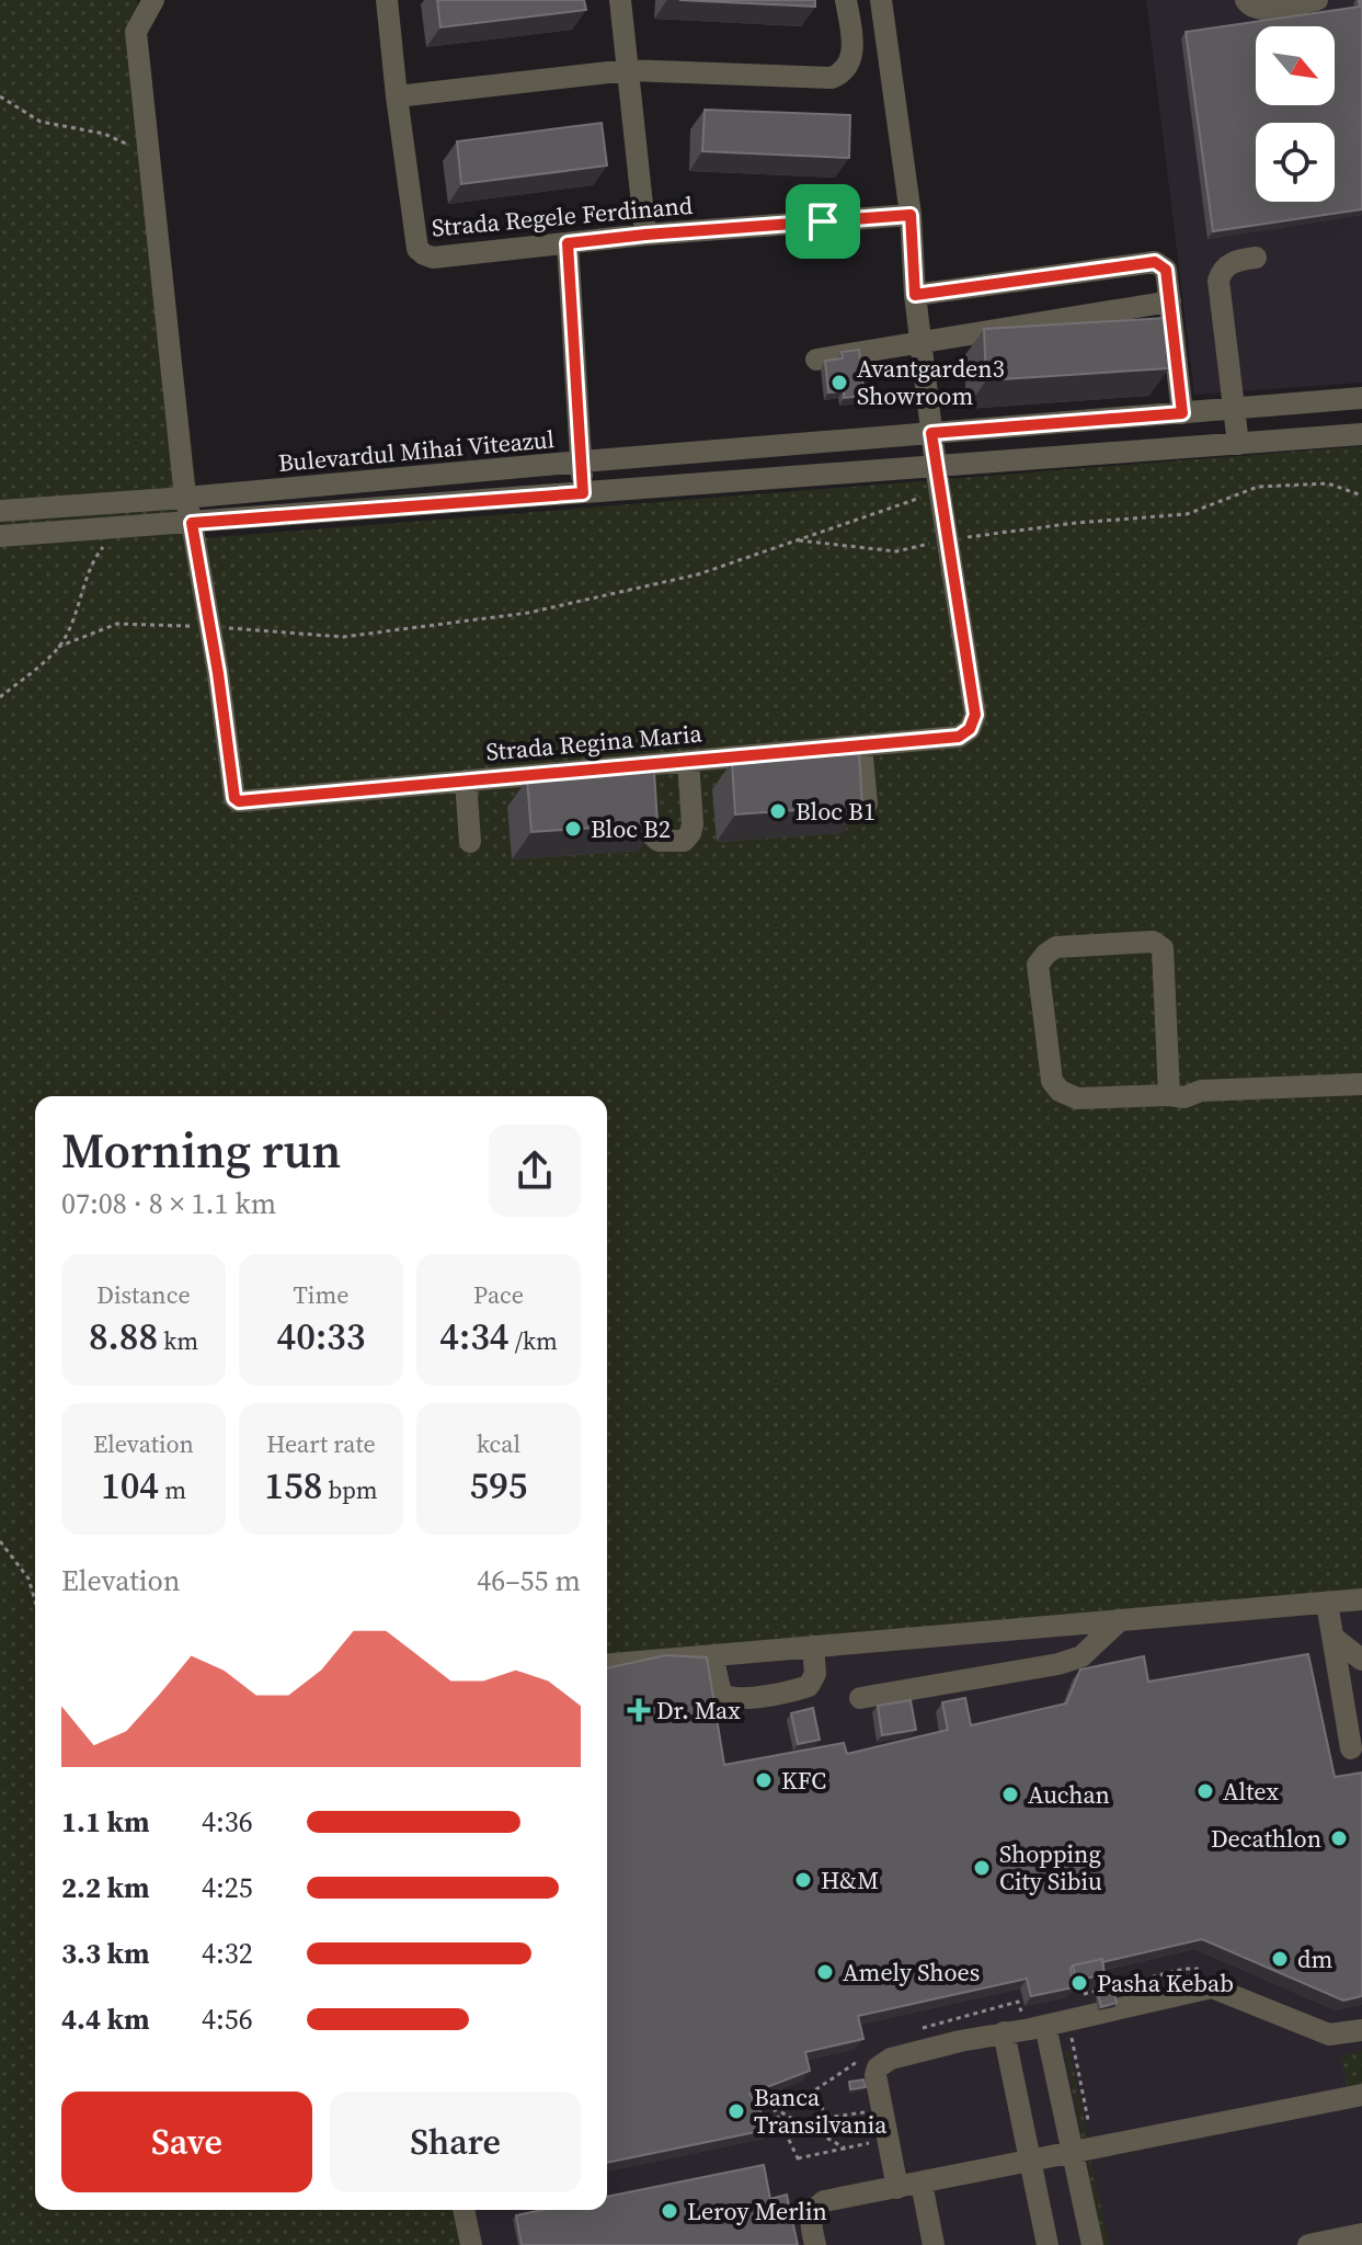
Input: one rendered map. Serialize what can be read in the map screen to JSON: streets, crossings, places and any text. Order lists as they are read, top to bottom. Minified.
{"streets":{"street":["Strada Regele Ferdinand","Bulevardul Mihai Viteazul","Strada Regina Maria"]},"places":{"other":["Avantgarden3 Showroom","Bloc B1","Bloc B2","KFC","Altex","Auchan","Decathlon","Shopping City Sibiu","H&M","dm","Amely Shoes","Pasha Kebab","Banca Transilvania","Leroy Merlin"],"health":["Dr. Max"]},"north":"bottom right","page":{"heading":["Morning run","07:08 · 8 × 1.1 km"],"stats":[["Distance","8.88 km"],["Time","40:33"],["Pace","4:34 /km"],["Elevation","104 m"],["Heart rate","158 bpm"],["kcal","595"]],"chart":["Elevation","46–55 m"],"list":[{"name":"1.1 km","note":"4:36"},{"name":"2.2 km","note":"4:25"},{"name":"3.3 km","note":"4:32"},{"name":"4.4 km","note":"4:56"}],"buttons":["Save","Share"]}}
